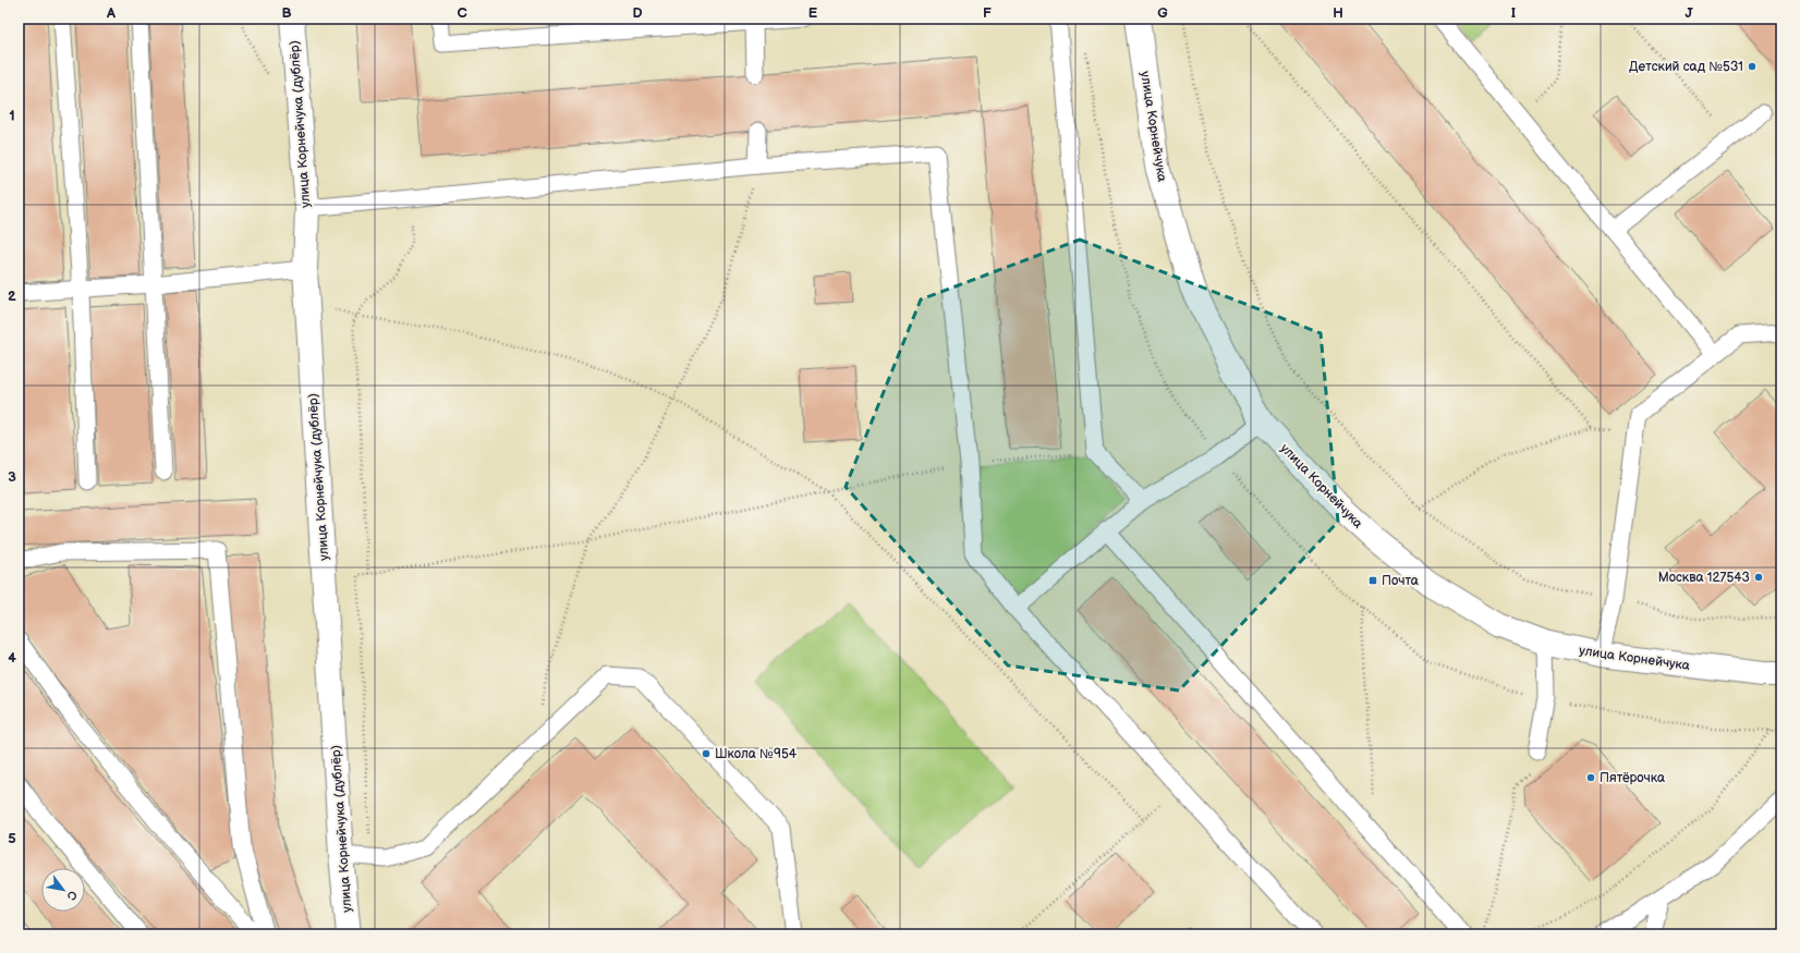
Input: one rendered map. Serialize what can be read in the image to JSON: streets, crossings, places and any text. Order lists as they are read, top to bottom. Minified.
{"streets":{"street":["улица Корнейчука (дублёр)","улица Корнейчука"]},"places":{"other":["Детский сад №531","Москва 127543","Школа №954","Пятёрочка"],"transit":["Почта"]},"north":"bottom right","grid":{"columns":["A","B","C","D","E","F","G","H","I","J"],"rows":["1","2","3","4","5"]}}
